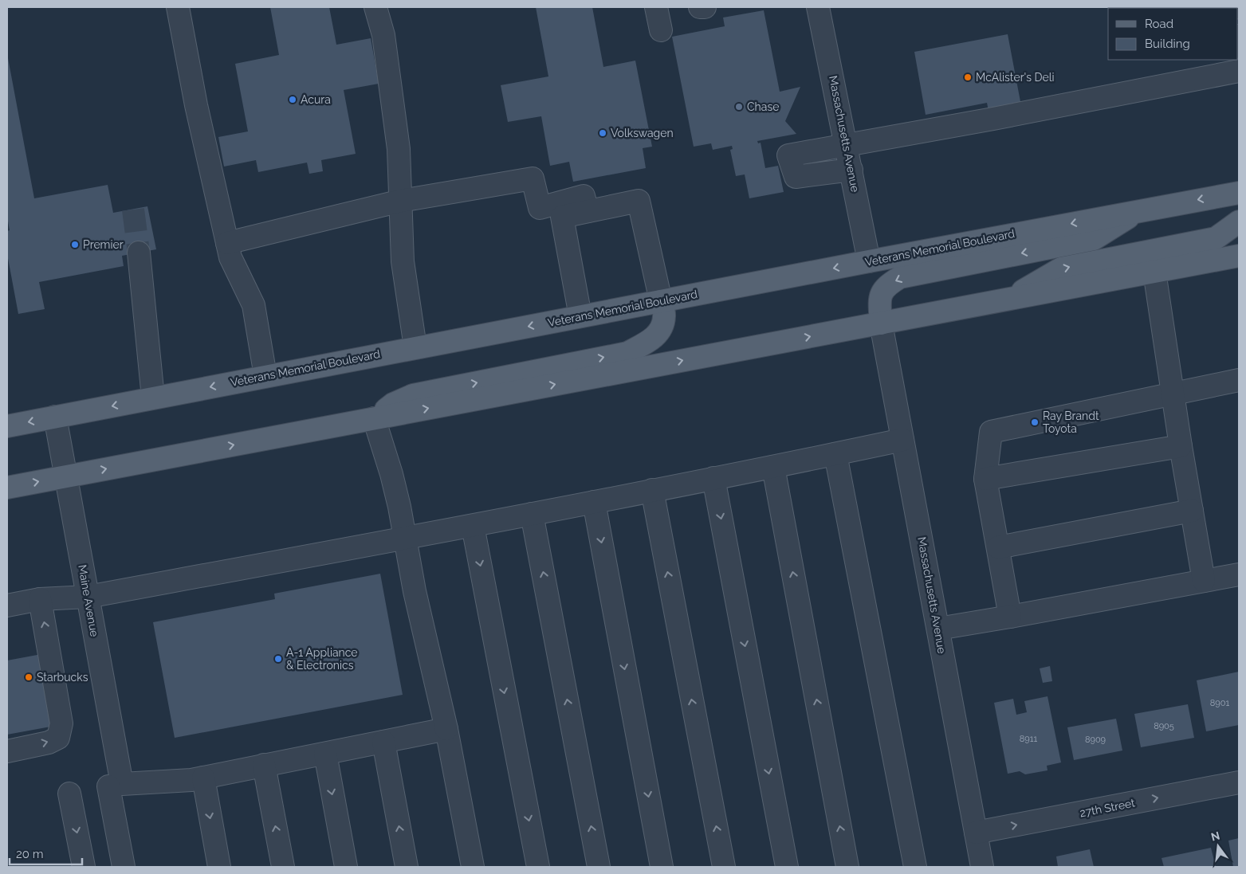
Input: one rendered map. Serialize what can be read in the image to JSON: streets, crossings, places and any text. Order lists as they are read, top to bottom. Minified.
{"streets":{"main road":["Veterans Memorial Boulevard"],"street":["Massachusetts Avenue","Maine Avenue","27th Street"]},"crossings":[["Massachusetts Avenue","Veterans Memorial Boulevard"],["Massachusetts Avenue","27th Street"],["Veterans Memorial Boulevard","Maine Avenue"]],"one_way":["27th Street"],"places":["McAlister's Deli","Acura","Chase","Volkswagen","Premier","Ray Brandt Toyota","A-1 Appliance & Electronics","Starbucks"],"house_numbers":["8901","8905","8911","8909"],"legend":["Road","Building"],"scale_bar":"20 m","north":"top"}
